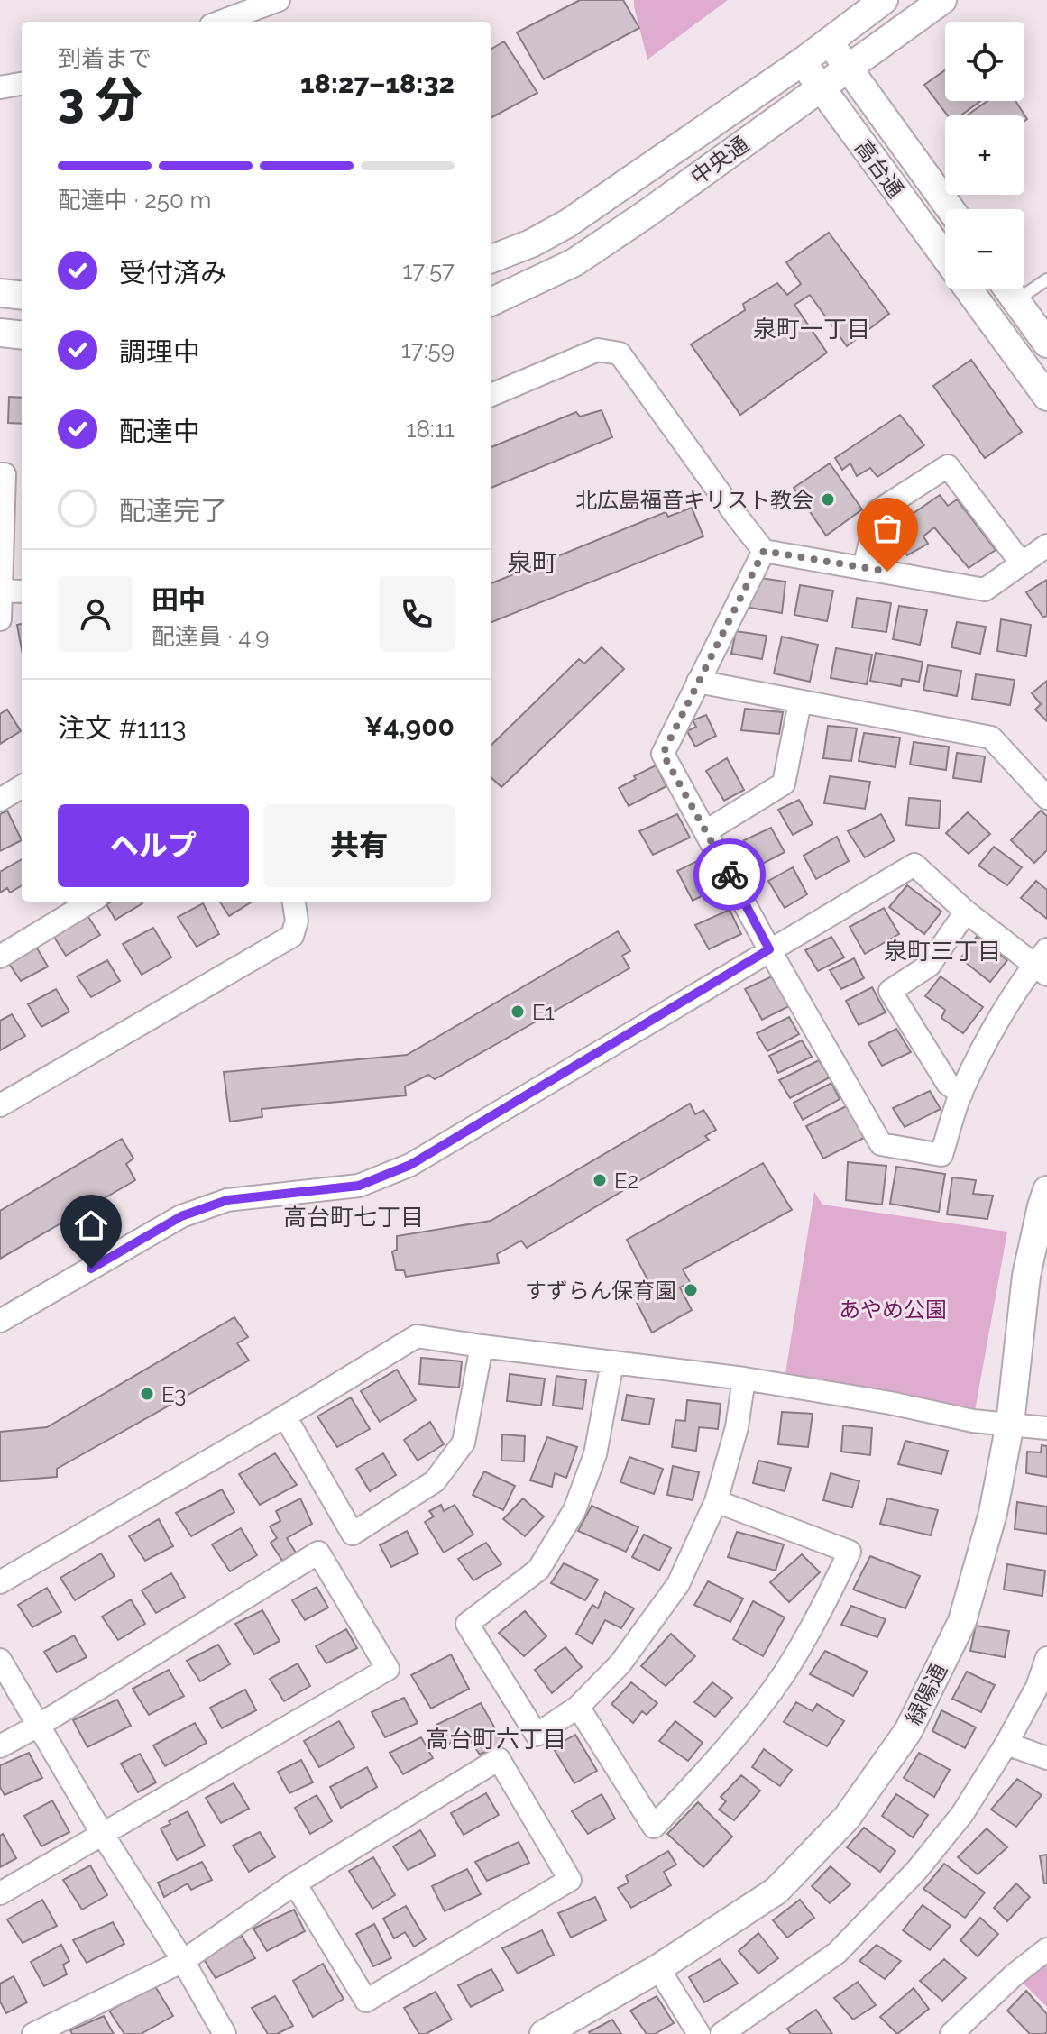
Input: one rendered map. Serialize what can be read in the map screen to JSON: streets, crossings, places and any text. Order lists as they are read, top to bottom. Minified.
{"streets":{"street":["中央通","高台通","緑陽通"]},"crossings":[["中央通","高台通"]],"districts":["泉町一丁目","泉町","泉町三丁目","高台町七丁目","高台町六丁目"],"parks":["あやめ公園"],"places":["北広島福音キリスト教会","E1","E2","すずらん保育園","E3"],"page":{"map_buttons":["+","−"],"heading":["3 分","到着まで","18:27–18:32"],"panel":["田中","配達員 · 4.9","注文 #1113","¥4,900"],"bar":"配達中 · 250 m","list":[["受付済み","17:57"],["調理中","17:59"],["配達中","18:11"],"配達完了"],"buttons":["ヘルプ","共有"]}}
